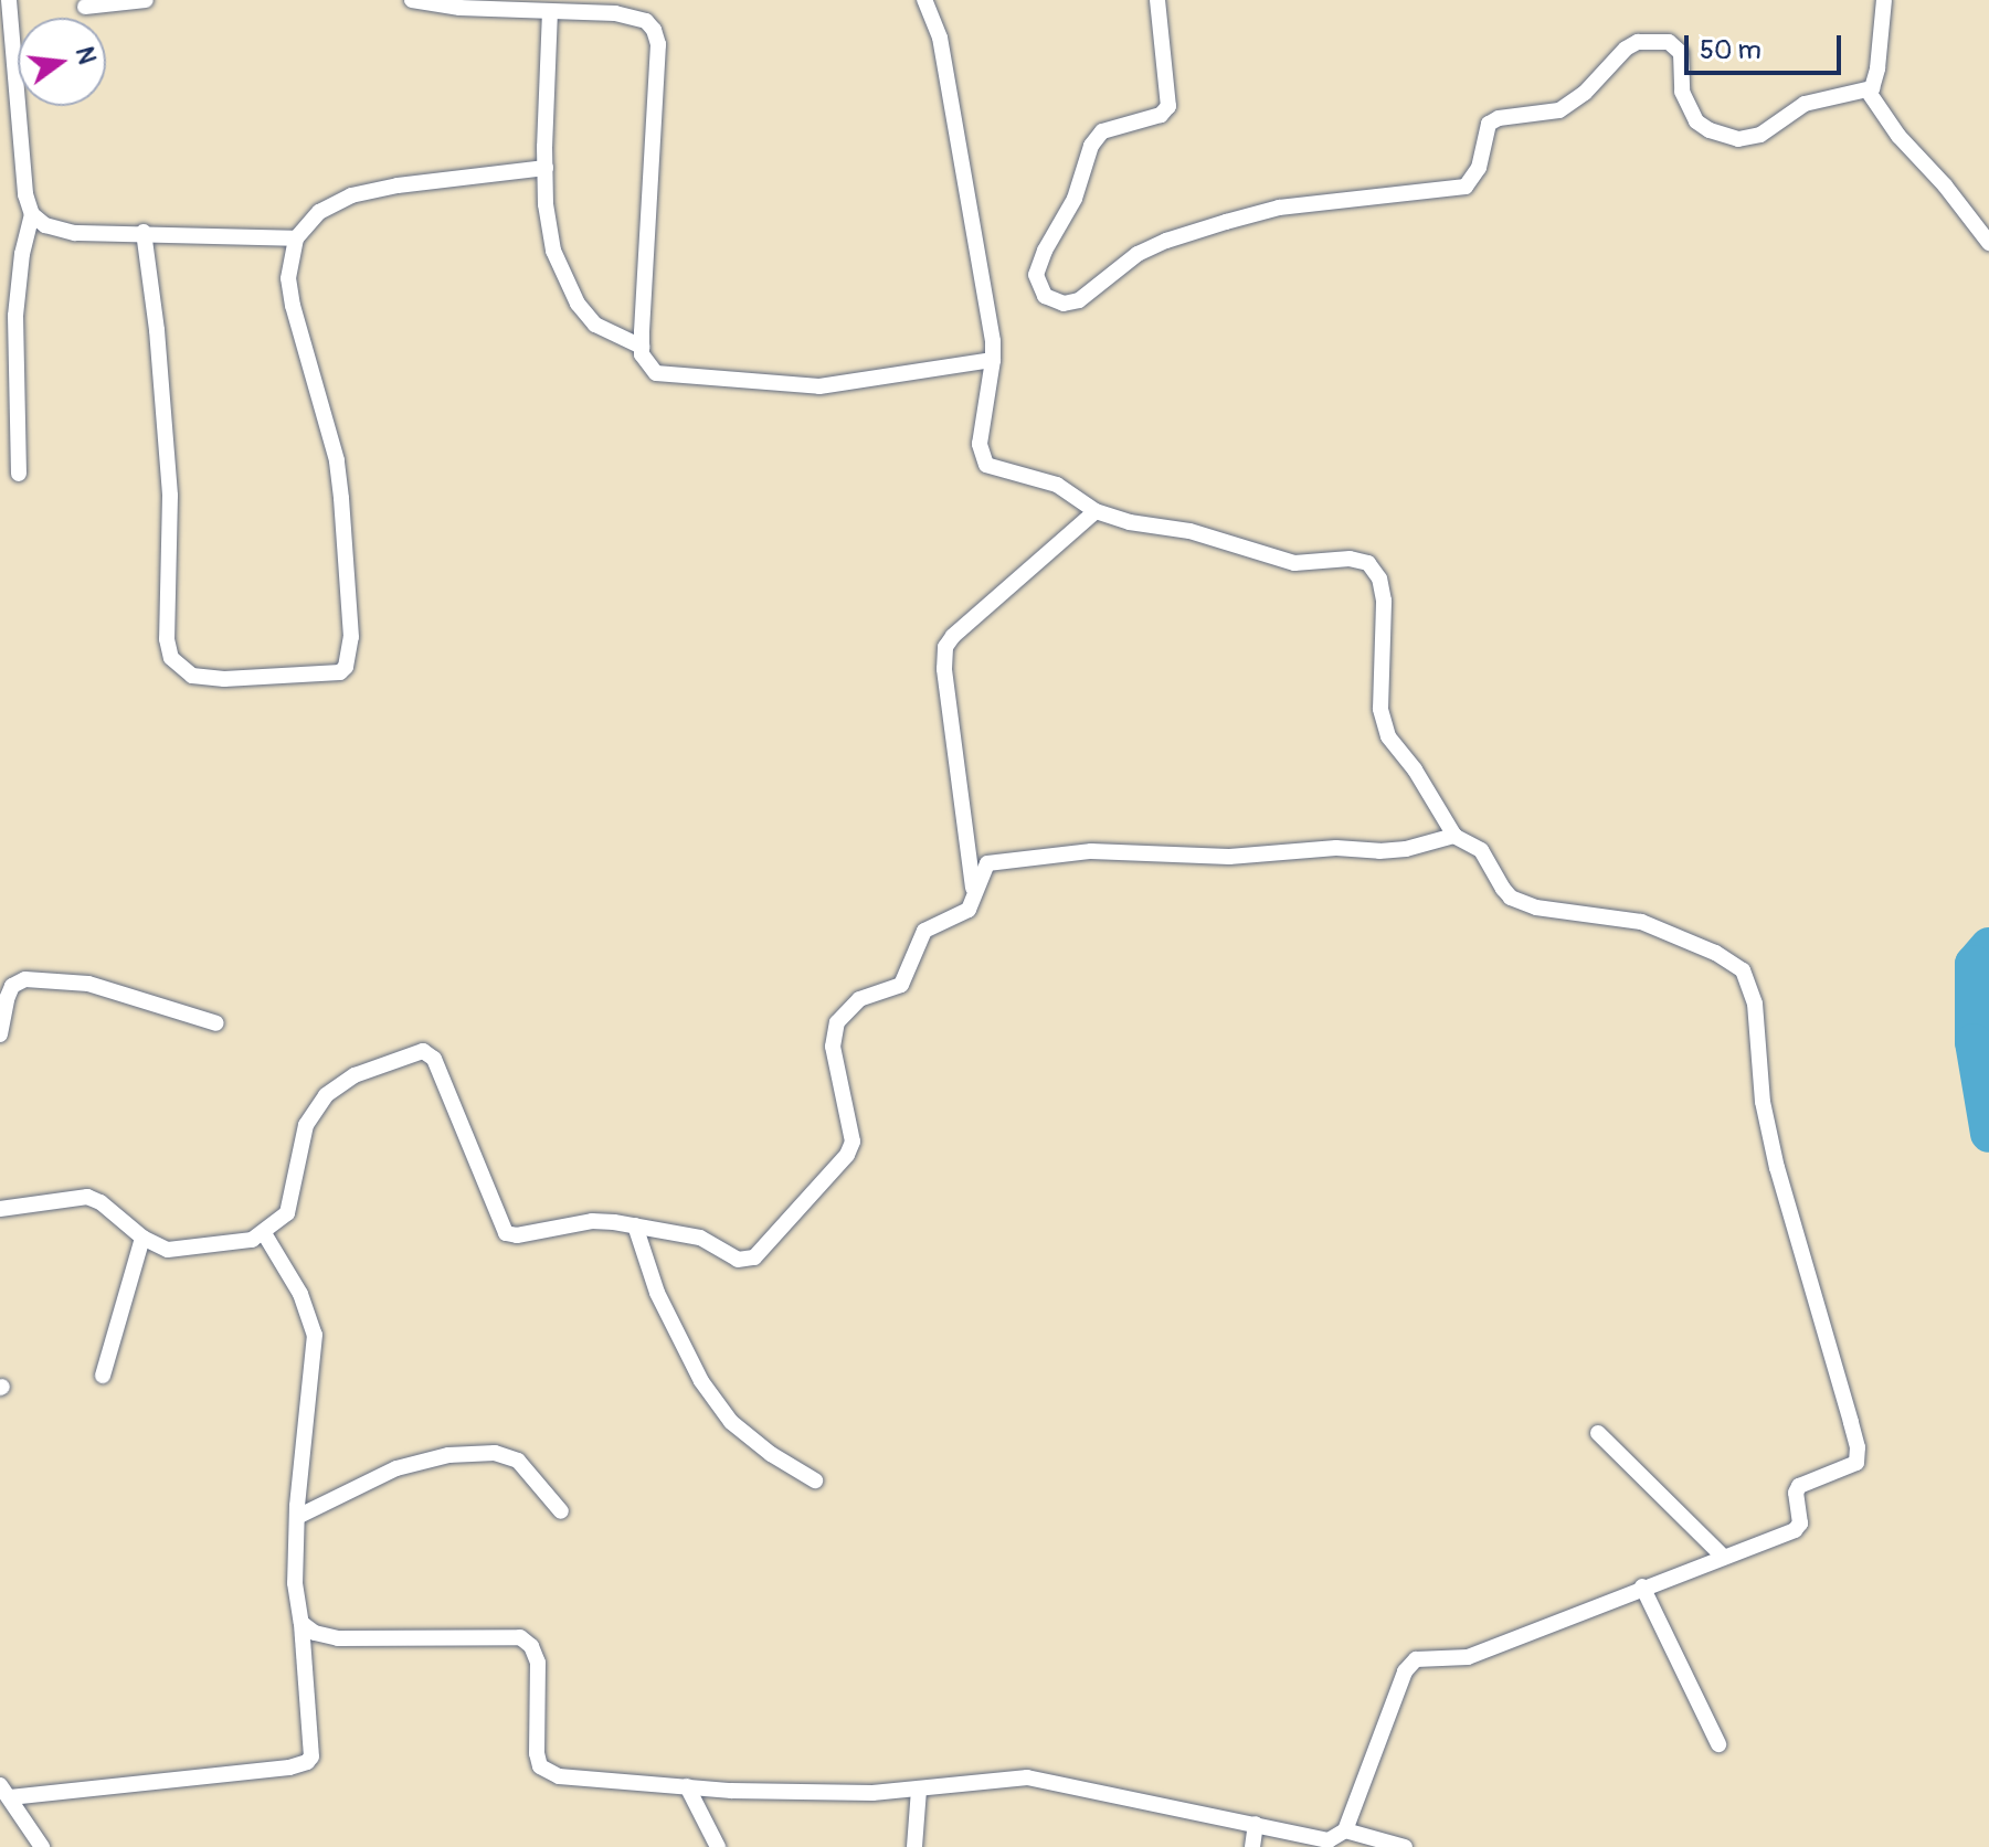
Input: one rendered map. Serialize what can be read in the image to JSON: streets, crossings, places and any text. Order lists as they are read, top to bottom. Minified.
{"scale_bar":"50 m","north":"right"}
